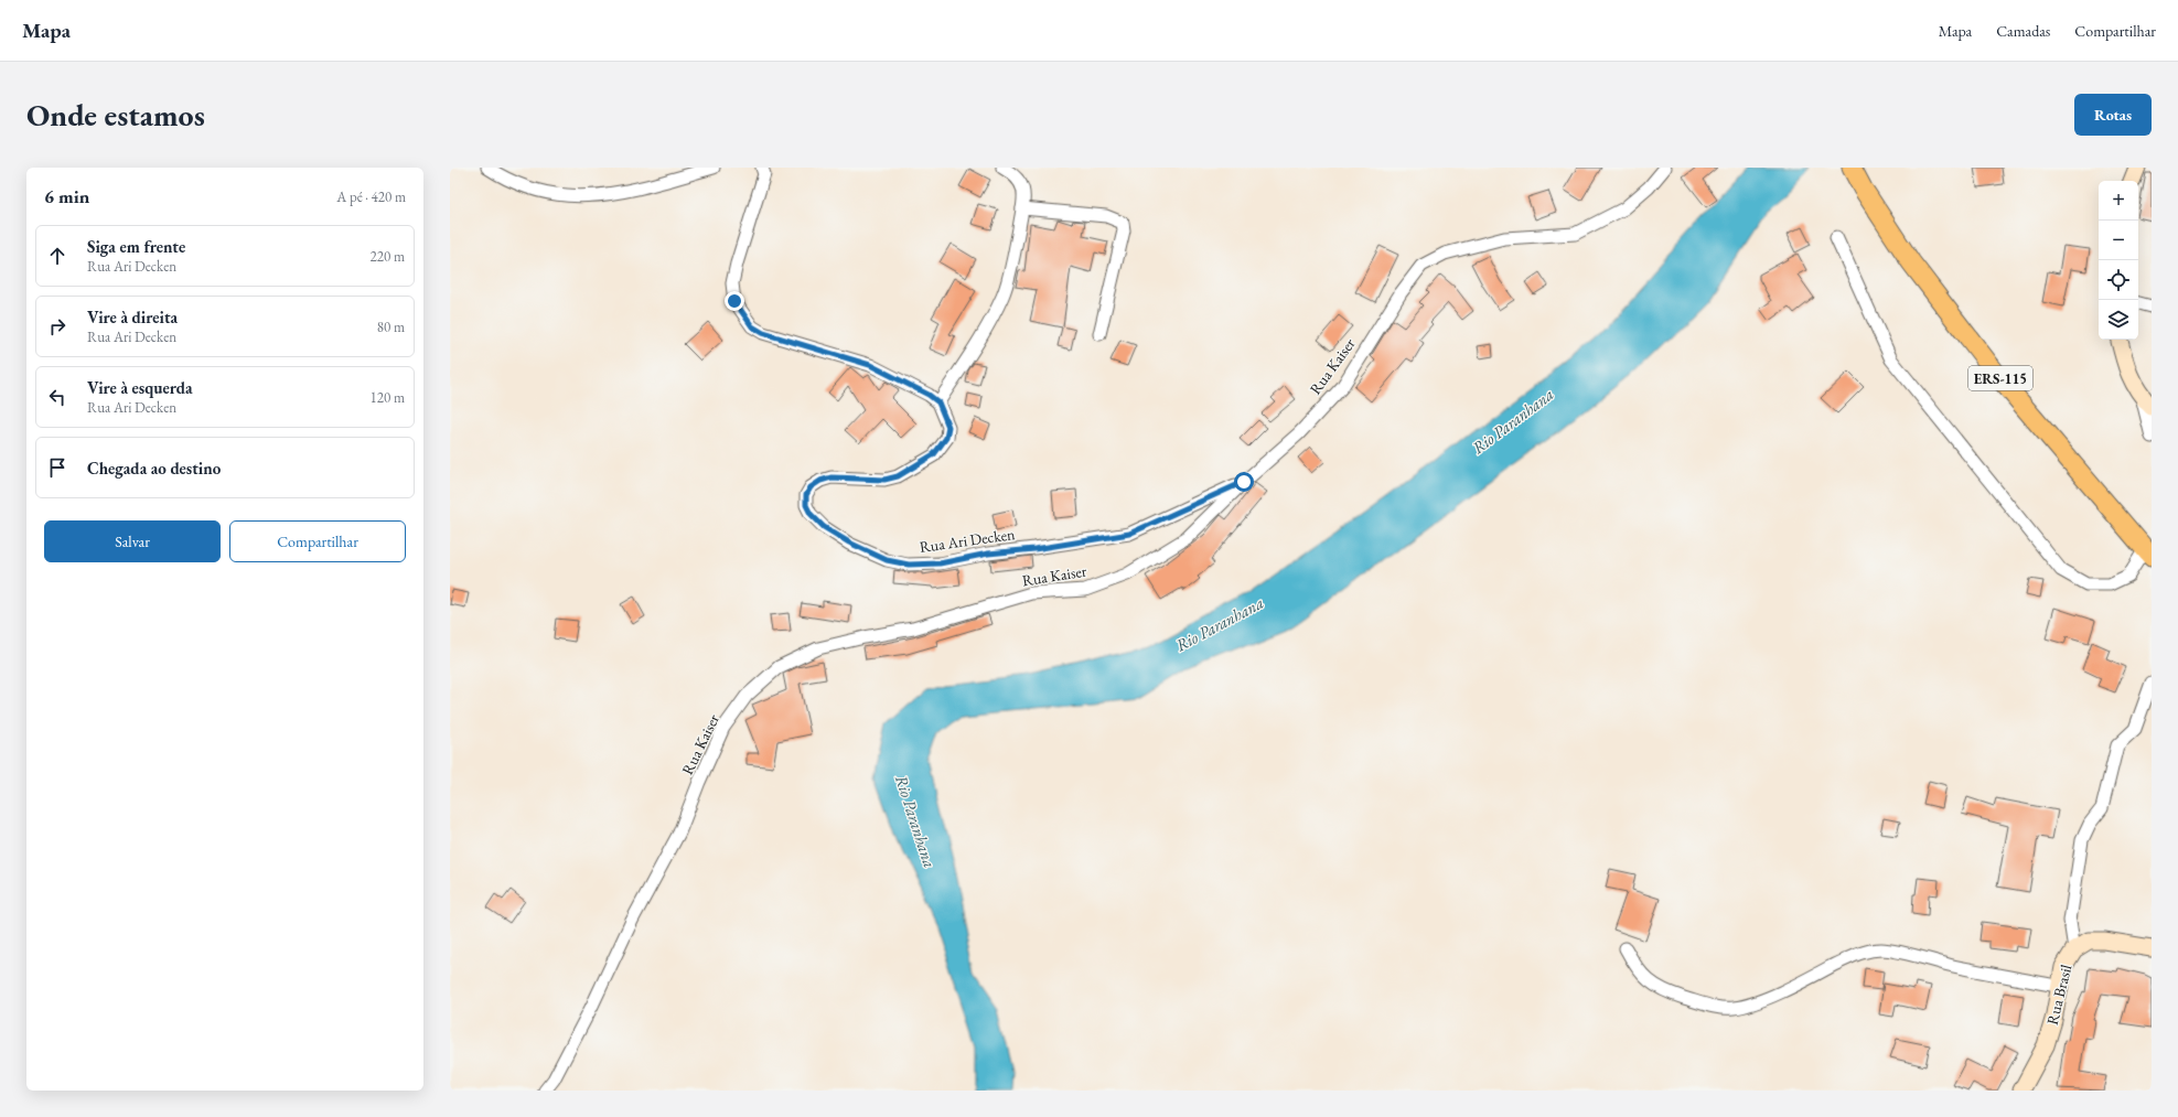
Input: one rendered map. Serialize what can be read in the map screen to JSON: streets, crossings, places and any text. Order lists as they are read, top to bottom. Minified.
{"streets":{"main road":["ERS-115"],"street":["Rua Kaiser","Rua Ari Decken","Rua Brasil"]},"crossings":[["Rua Kaiser","Rua Ari Decken"]],"water":["Rio Paranhana"],"page":{"header":"Mapa","nav":["Mapa","Camadas","Compartilhar"],"buttons":["Rotas",["Salvar","Compartilhar"]],"title":"Onde estamos","heading":["6 min","A pé · 420 m"],"map_buttons":["+","−"],"list":[["Siga em frente","Rua Ari Decken","220 m"],["Vire à direita","Rua Ari Decken","80 m"],["Vire à esquerda","Rua Ari Decken","120 m"],"Chegada ao destino"]}}
